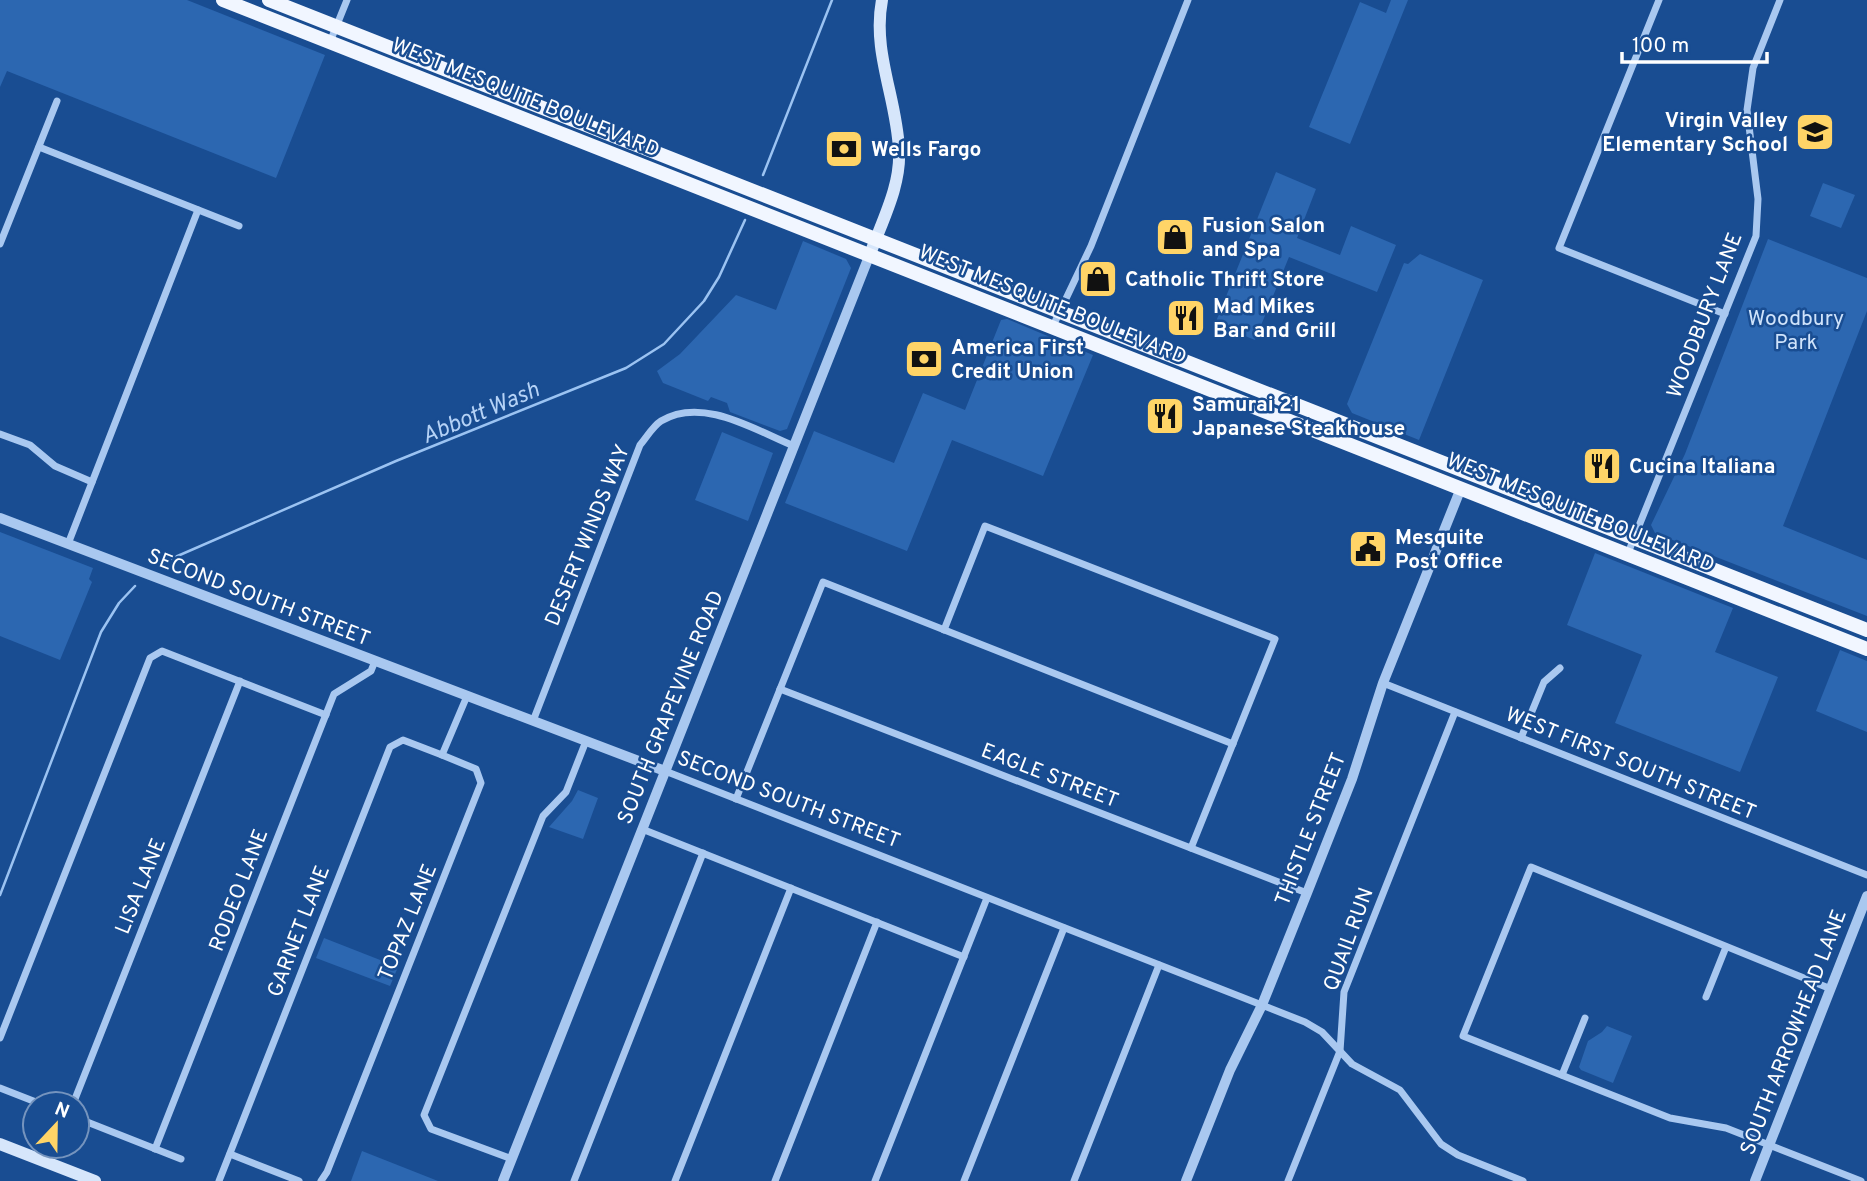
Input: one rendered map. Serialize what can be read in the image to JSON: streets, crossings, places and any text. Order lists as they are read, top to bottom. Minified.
{"streets":{"main road":["WEST MESQUITE BOULEVARD"],"street":["WOODBURY LANE","DESERT WINDS WAY","SECOND SOUTH STREET","SOUTH GRAPEVINE ROAD","WEST FIRST SOUTH STREET","EAGLE STREET","THISTLE STREET","LISA LANE","RODEO LANE","TOPAZ LANE","GARNET LANE","QUAIL RUN","SOUTH ARROWHEAD LANE"]},"crossings":[["WEST MESQUITE BOULEVARD","WOODBURY LANE"],["WEST MESQUITE BOULEVARD","SOUTH GRAPEVINE ROAD"],["WEST MESQUITE BOULEVARD","THISTLE STREET"],["DESERT WINDS WAY","SECOND SOUTH STREET"],["DESERT WINDS WAY","SOUTH GRAPEVINE ROAD"],["SECOND SOUTH STREET","SOUTH GRAPEVINE ROAD"],["SECOND SOUTH STREET","THISTLE STREET"],["SECOND SOUTH STREET","RODEO LANE"],["SECOND SOUTH STREET","QUAIL RUN"],["WEST FIRST SOUTH STREET","THISTLE STREET"],["WEST FIRST SOUTH STREET","QUAIL RUN"],["EAGLE STREET","THISTLE STREET"],["TOPAZ LANE","GARNET LANE"]],"water":["Abbott Wash"],"parks":["Woodbury Park"],"places":{"school or university":["Virgin Valley Elementary School"],"bank":["Wells Fargo","America First Credit Union"],"shop":["Fusion Salon and Spa","Catholic Thrift Store"],"restaurant":["Mad Mikes Bar and Grill","Samurai 21 Japanese Steakhouse","Cucina Italiana"],"public building":["Mesquite Post Office"]},"scale_bar":"100 m","north":"top"}
